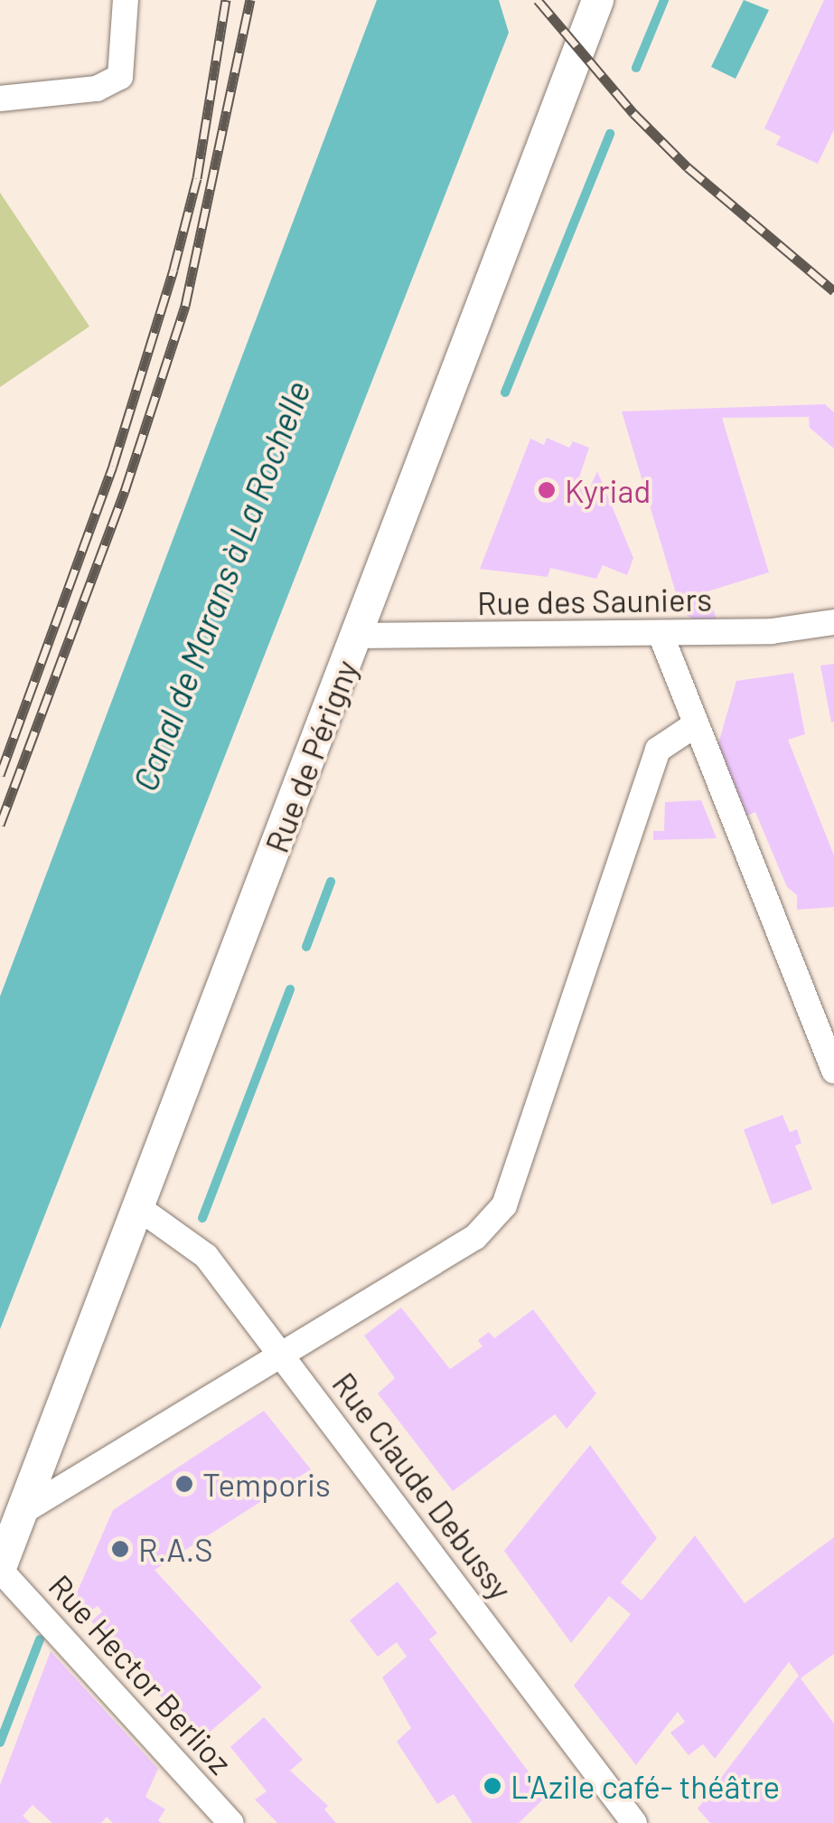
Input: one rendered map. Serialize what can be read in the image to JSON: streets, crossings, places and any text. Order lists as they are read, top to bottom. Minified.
{"streets":{"street":["Rue des Sauniers","Rue de Périgny","Rue Claude Debussy","Rue Hector Berlioz"]},"crossings":[["Rue des Sauniers","Rue de Périgny"],["Rue de Périgny","Rue Claude Debussy"],["Rue de Périgny","Rue Hector Berlioz"]],"water":["Canal de Marans à La Rochelle"],"places":["Kyriad","Temporis","R.A.S","L'Azile café- théâtre"]}
